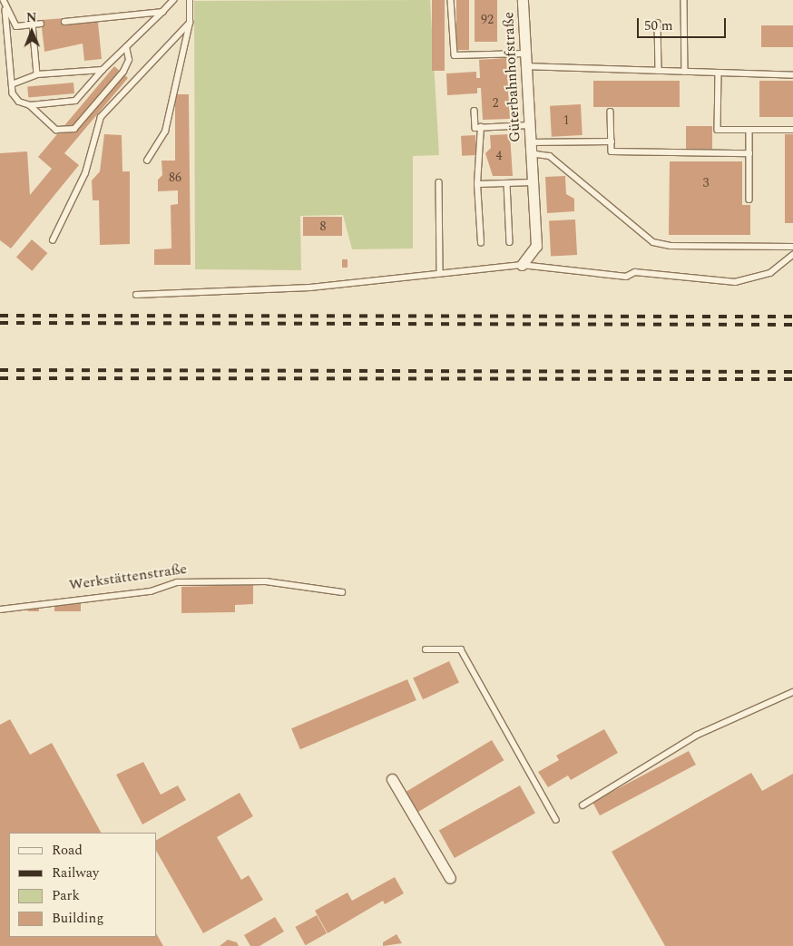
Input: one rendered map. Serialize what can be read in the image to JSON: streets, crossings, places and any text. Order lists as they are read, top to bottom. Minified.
{"streets":{"street":["Güterbahnhofstraße"],"lane":["Werkstättenstraße"]},"house_numbers":["92","2","1","4","86","3","8"],"legend":["Road","Railway","Park","Building"],"scale_bar":"50 m","north":"top"}
